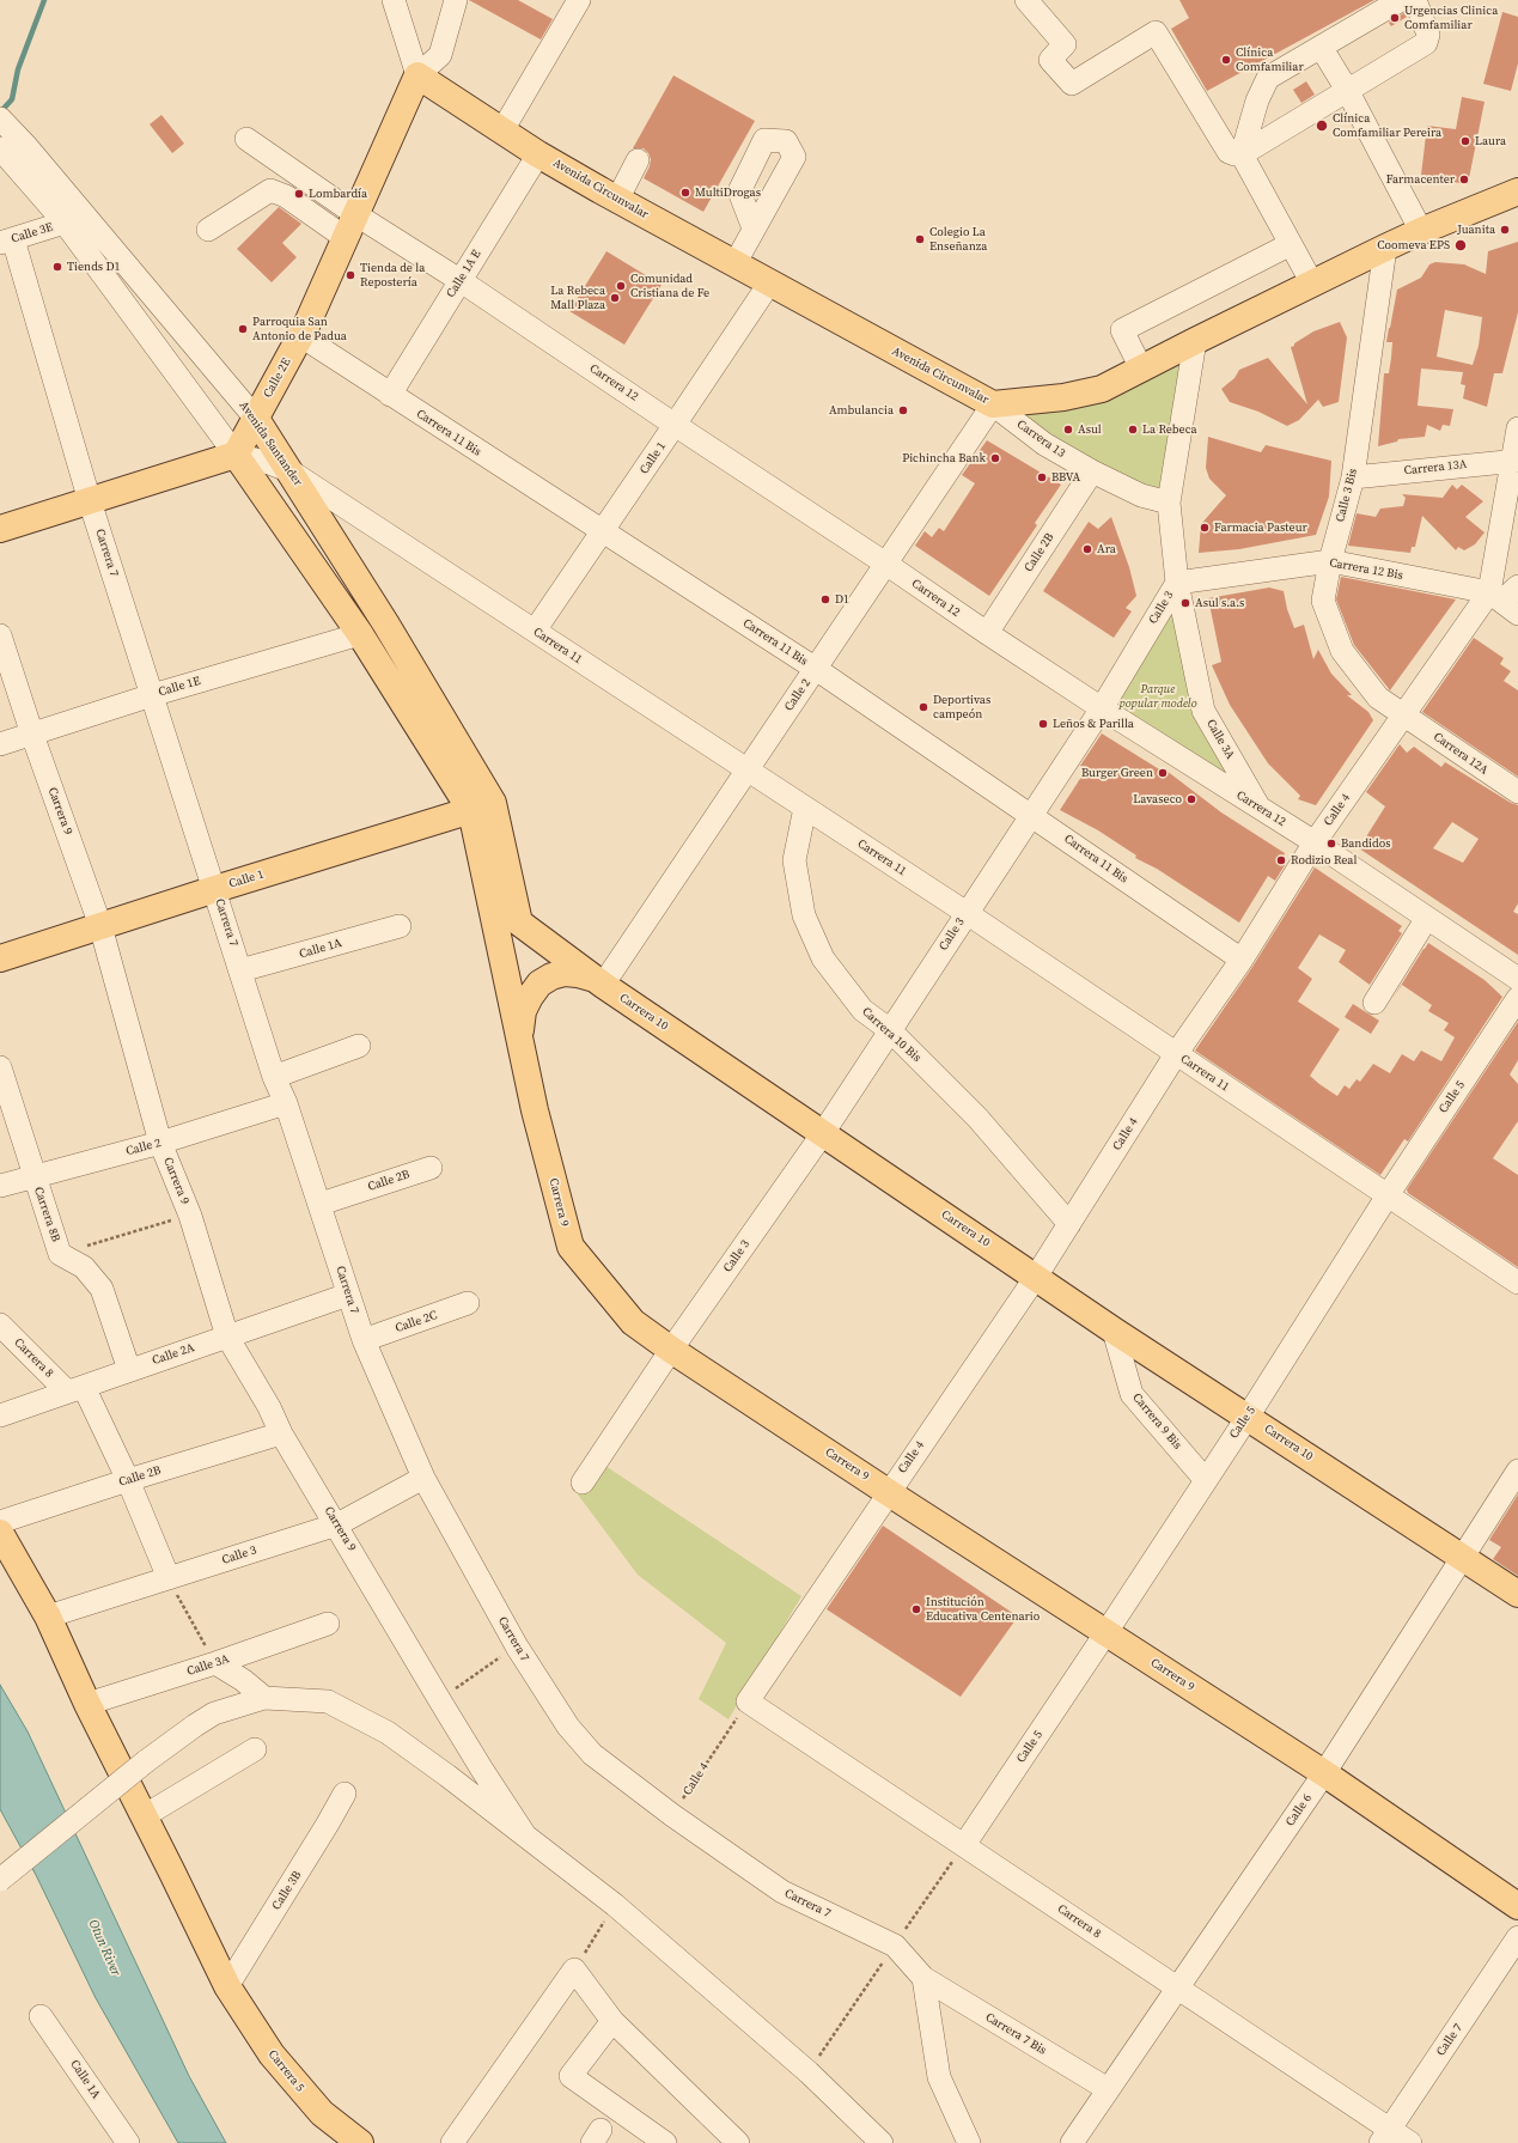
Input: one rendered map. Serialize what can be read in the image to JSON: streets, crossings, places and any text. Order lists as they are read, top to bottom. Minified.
{"streets":{"main road":["Avenida Circunvalar","Calle 2E","Avenida Santander","Calle 1","Carrera 9","Carrera 10","Carrera 5"],"street":["Calle 3E","Calle 1A E","Carrera 12","Carrera 11 Bis","Carrera 13","Carrera 13A","Calle 3 Bis","Carrera 7","Calle 2B","Carrera 12 Bis","Calle 3","Carrera 11","Calle 1E","Calle 2","Calle 3A","Carrera 12A","Calle 4","Calle 1A","Carrera 10 Bis","Calle 5","Carrera 8B","Calle 2C","Calle 2A","Carrera 8","Carrera 9 Bis","Calle 6","Calle 3B","Carrera 7 Bis","Calle 7"]},"crossings":[["Avenida Circunvalar","Calle 1A E"],["Avenida Circunvalar","Calle 2E"],["Avenida Circunvalar","Carrera 13"],["Avenida Circunvalar","Calle 1"],["Avenida Circunvalar","Calle 3 Bis"],["Avenida Circunvalar","Calle 3"],["Avenida Circunvalar","Calle 2"],["Calle 3E","Carrera 7"],["Calle 1A E","Carrera 12"],["Calle 1A E","Carrera 11 Bis"],["Calle 2E","Carrera 12"],["Calle 2E","Carrera 11 Bis"],["Calle 2E","Avenida Santander"],["Calle 2E","Carrera 11"],["Carrera 12","Calle 1"],["Carrera 12","Calle 2B"],["Carrera 12","Calle 3"],["Carrera 12","Calle 2"],["Carrera 12","Calle 3A"],["Carrera 12","Calle 4"],["Carrera 11 Bis","Calle 1"],["Carrera 11 Bis","Calle 3"],["Carrera 11 Bis","Calle 2"],["Carrera 11 Bis","Calle 4"],["Carrera 13","Calle 2B"],["Carrera 13","Calle 3"],["Carrera 13","Calle 2"],["Avenida Santander","Calle 1"],["Avenida Santander","Carrera 11"],["Avenida Santander","Carrera 9"],["Avenida Santander","Carrera 10"],["Calle 1","Carrera 7"],["Calle 1","Carrera 11"],["Calle 1","Carrera 9"],["Calle 1","Carrera 10"],["Carrera 13A","Calle 3 Bis"],["Carrera 13A","Calle 4"],["Calle 3 Bis","Carrera 12 Bis"],["Calle 3 Bis","Carrera 12A"],["Calle 3 Bis","Calle 4"],["Carrera 7","Calle 2B"],["Carrera 7","Calle 3"],["Carrera 7","Calle 1E"],["Carrera 7","Calle 2"],["Carrera 7","Calle 4"],["Carrera 7","Calle 1A"],["Carrera 7","Calle 2C"],["Carrera 7","Calle 2A"],["Carrera 7","Carrera 7 Bis"],["Calle 2B","Carrera 9"],["Calle 2B","Carrera 8"],["Carrera 12 Bis","Calle 3"],["Carrera 12 Bis","Calle 3A"],["Carrera 12 Bis","Calle 4"],["Calle 3","Carrera 11"],["Calle 3","Calle 3A"],["Calle 3","Carrera 9"],["Calle 3","Carrera 10"],["Calle 3","Carrera 10 Bis"],["Calle 3","Carrera 8"],["Calle 3","Carrera 5"],["Carrera 11","Calle 2"],["Carrera 11","Calle 4"],["Carrera 11","Carrera 10 Bis"],["Carrera 11","Calle 5"],["Calle 1E","Carrera 9"],["Calle 2","Carrera 9"],["Calle 2","Carrera 10"],["Calle 2","Carrera 8B"],["Calle 3A","Carrera 5"],["Carrera 12A","Calle 4"],["Calle 4","Carrera 9"],["Calle 4","Carrera 10"],["Calle 4","Carrera 10 Bis"],["Calle 4","Carrera 8"],["Carrera 9","Carrera 10"],["Carrera 9","Calle 5"],["Carrera 9","Calle 2A"],["Carrera 9","Calle 6"],["Carrera 10","Calle 5"],["Carrera 10","Carrera 9 Bis"],["Carrera 10","Calle 6"],["Calle 5","Carrera 8"],["Calle 5","Carrera 9 Bis"],["Carrera 8B","Calle 2A"],["Calle 2A","Carrera 8"],["Carrera 8","Calle 6"],["Carrera 8","Calle 7"],["Calle 6","Carrera 7 Bis"],["Calle 3B","Carrera 5"]],"water":["Otun River"],"parks":["Parque popular modelo"],"places":["Urgencias Clinica Comfamiliar","Clínica Comfamiliar","Clínica Comfamiliar Pereira","Laura","Farmacenter","MultiDrogas","Lombardía","Juanita","Colegio La Enseñanza","Coomeva EPS","Tiends D1","Tienda de la Repostería","Comunidad Cristiana de Fe","La Rebeca Mall Plaza","Parroquia San Antonio de Padua","Ambulancia","Asul","La Rebeca","Pichincha Bank","BBVA","Farmacia Pasteur","Ara","D1","Asul s.a.s","Deportivas campeón","Leños & Parilla","Burger Green","Lavaseco","Bandidos","Rodizio Real","Institución Educativa Centenario"]}
